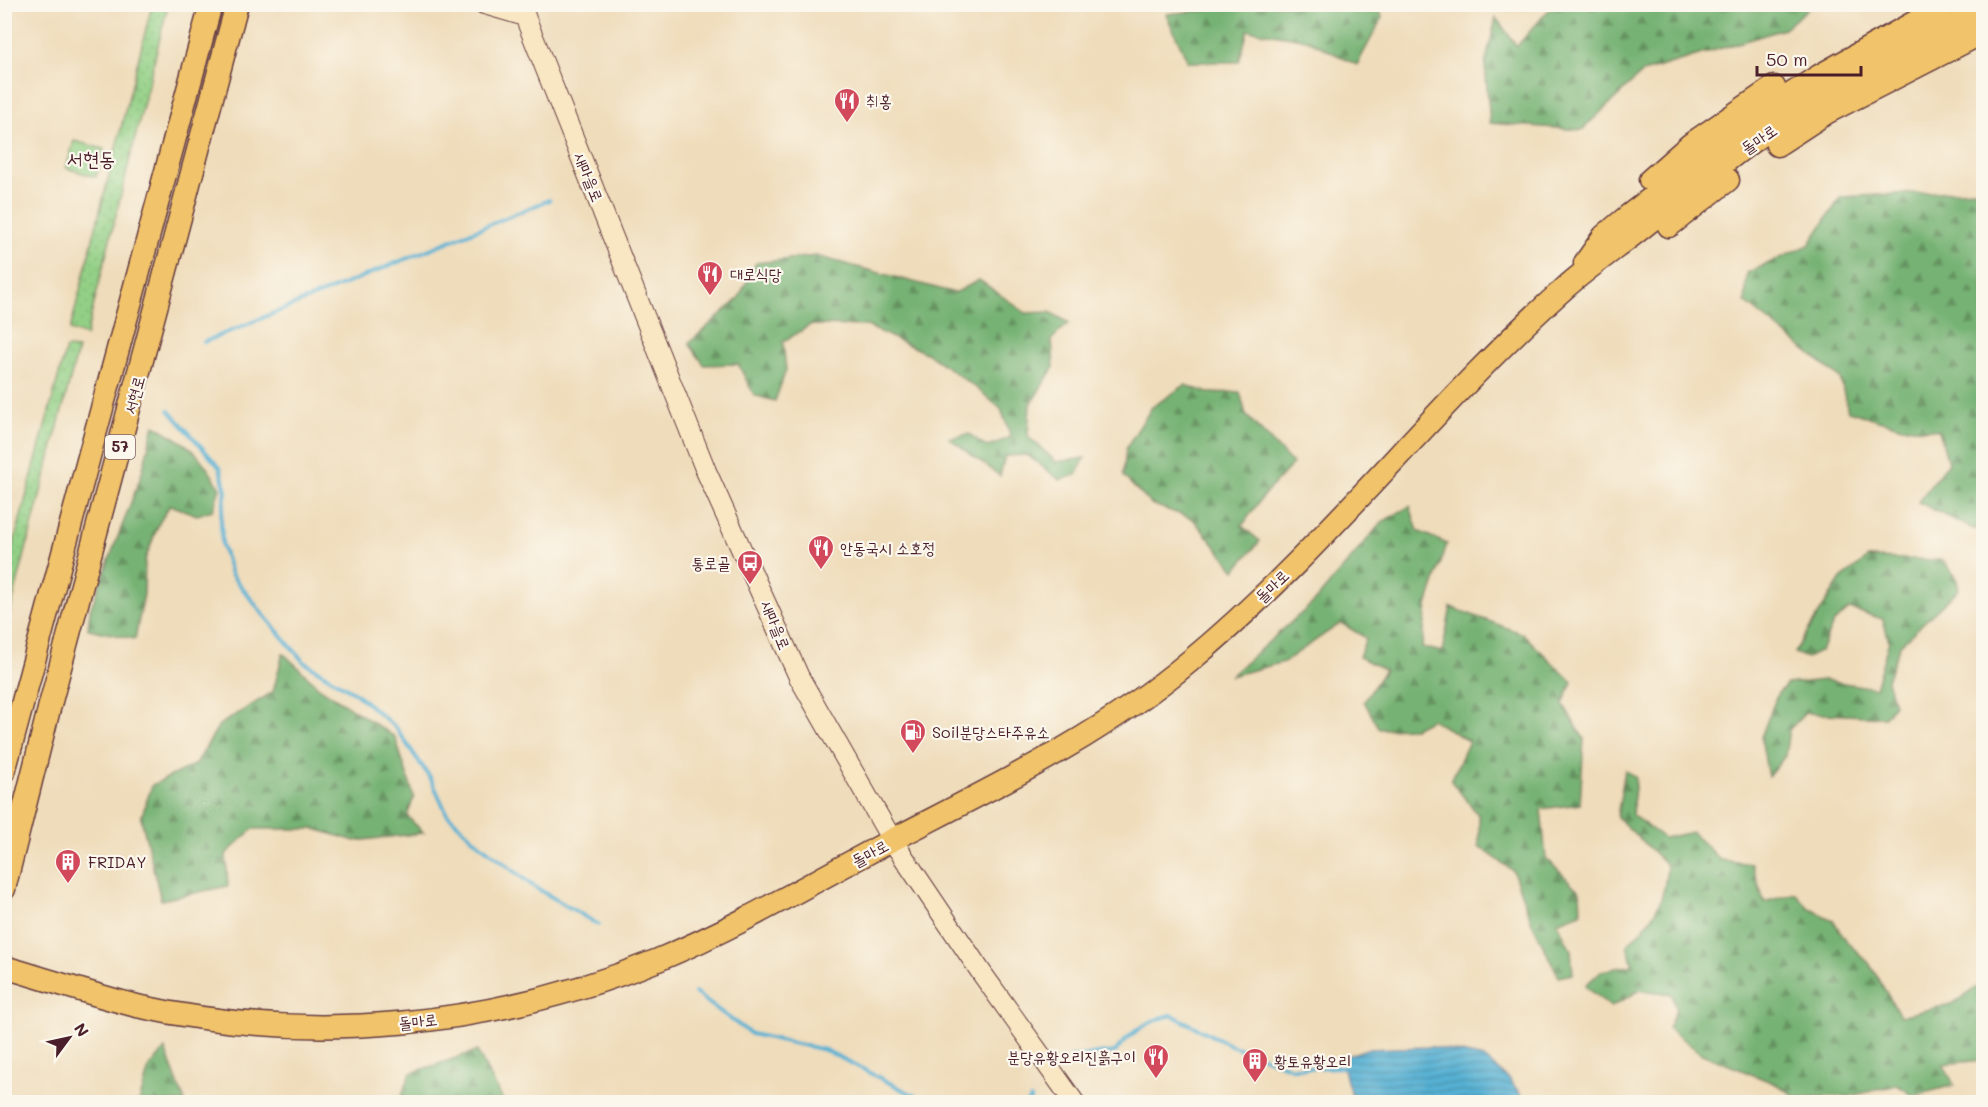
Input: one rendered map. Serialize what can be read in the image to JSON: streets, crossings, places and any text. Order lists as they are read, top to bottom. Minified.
{"streets":{"main road":["돌마로","서현로","57"],"street":["새마을로"]},"crossings":[["돌마로","새마을로"]],"districts":["서현동"],"places":{"restaurant":["취홍","대로식당","안동국시 소호정","분당유황오리진흙구이"],"bus stop":["통로골"],"fuel station":["Soil분당스타주유소"],"building":["FRIDAY","황토유황오리"]},"scale_bar":"50 m","north":"top right"}
